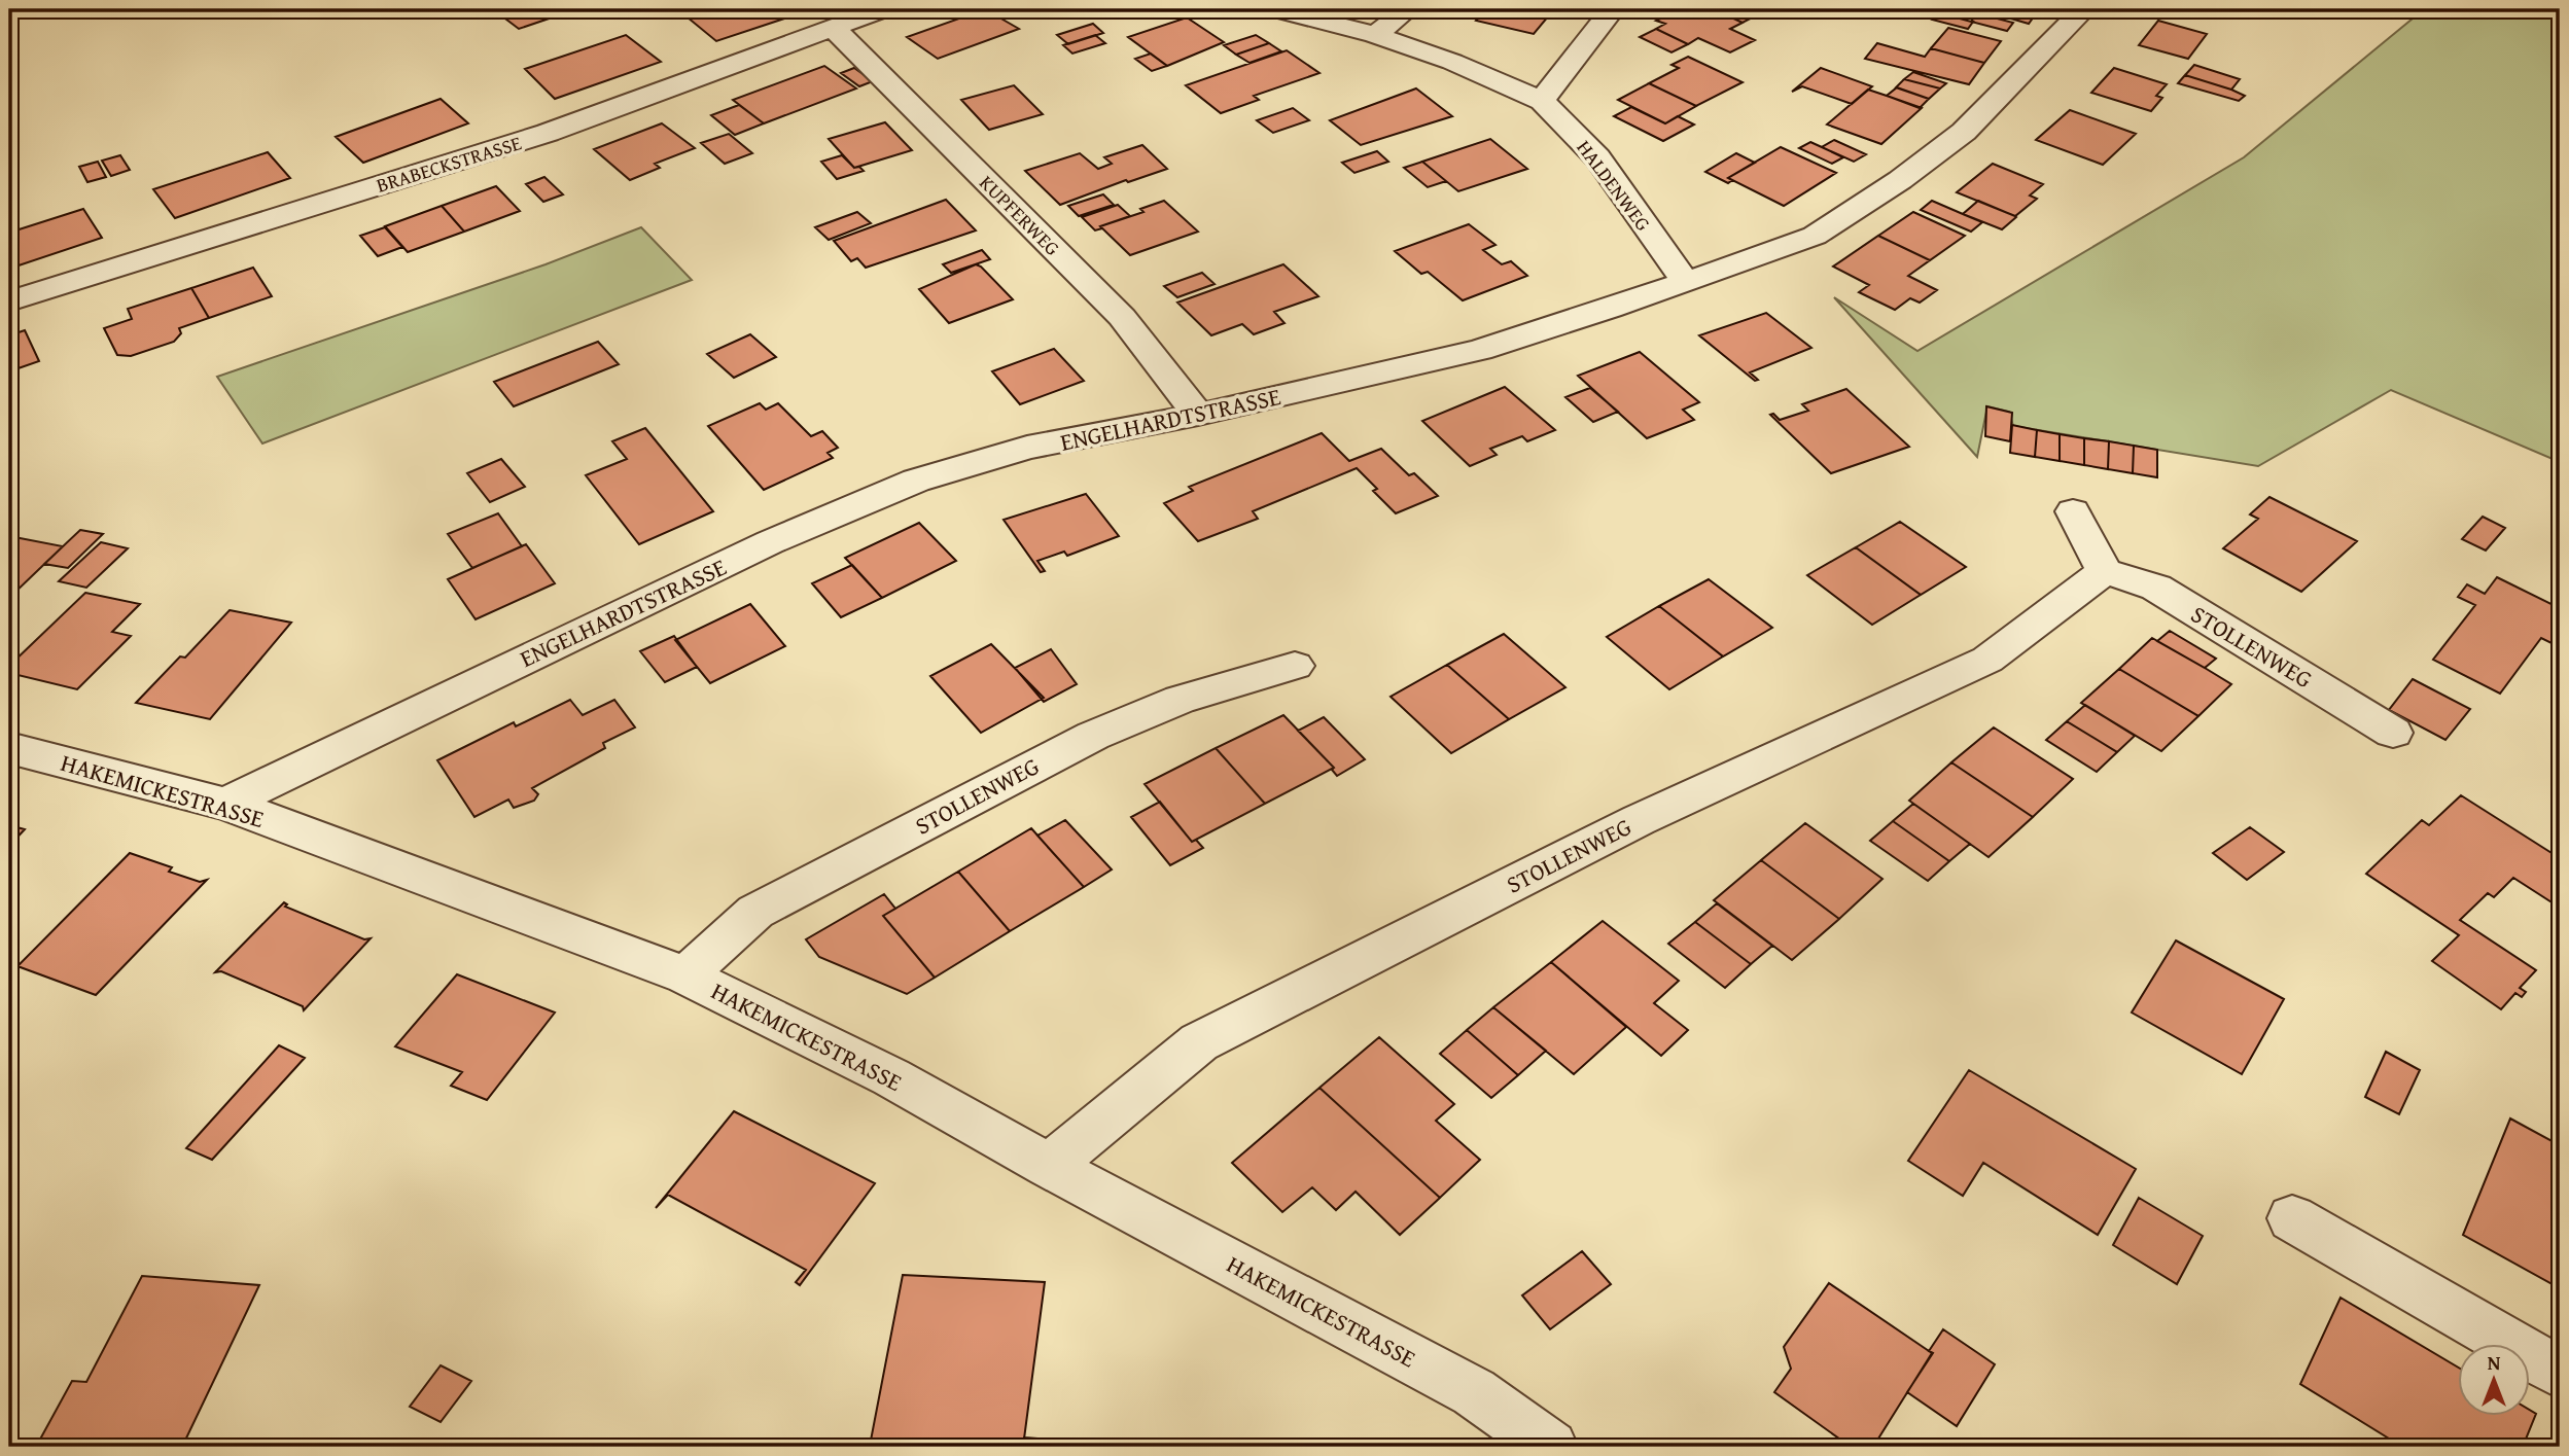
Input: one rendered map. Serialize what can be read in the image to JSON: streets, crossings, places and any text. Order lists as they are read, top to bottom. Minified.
{"streets":{"street":["BRABECKSTRASSE","HALDENWEG","KUPFERWEG","ENGELHARDTSTRASSE","STOLLENWEG","HAKEMICKESTRASSE"]},"crossings":[["BRABECKSTRASSE","KUPFERWEG"],["HALDENWEG","ENGELHARDTSTRASSE"],["KUPFERWEG","ENGELHARDTSTRASSE"],["ENGELHARDTSTRASSE","HAKEMICKESTRASSE"],["STOLLENWEG","HAKEMICKESTRASSE"]],"north":"top"}
